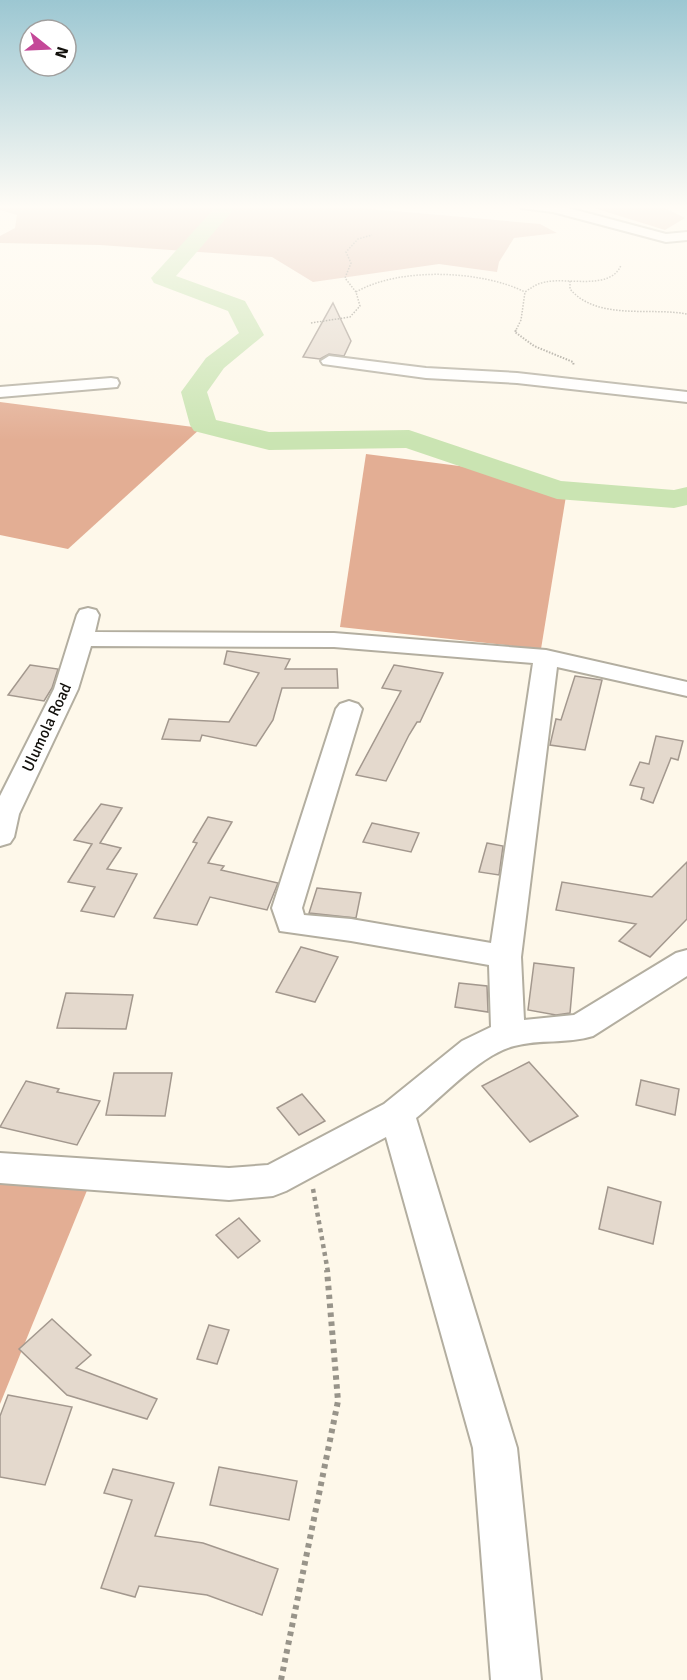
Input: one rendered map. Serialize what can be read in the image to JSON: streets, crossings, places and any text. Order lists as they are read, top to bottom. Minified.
{"streets":{"street":["Ulumola Road"]},"north":"right"}
